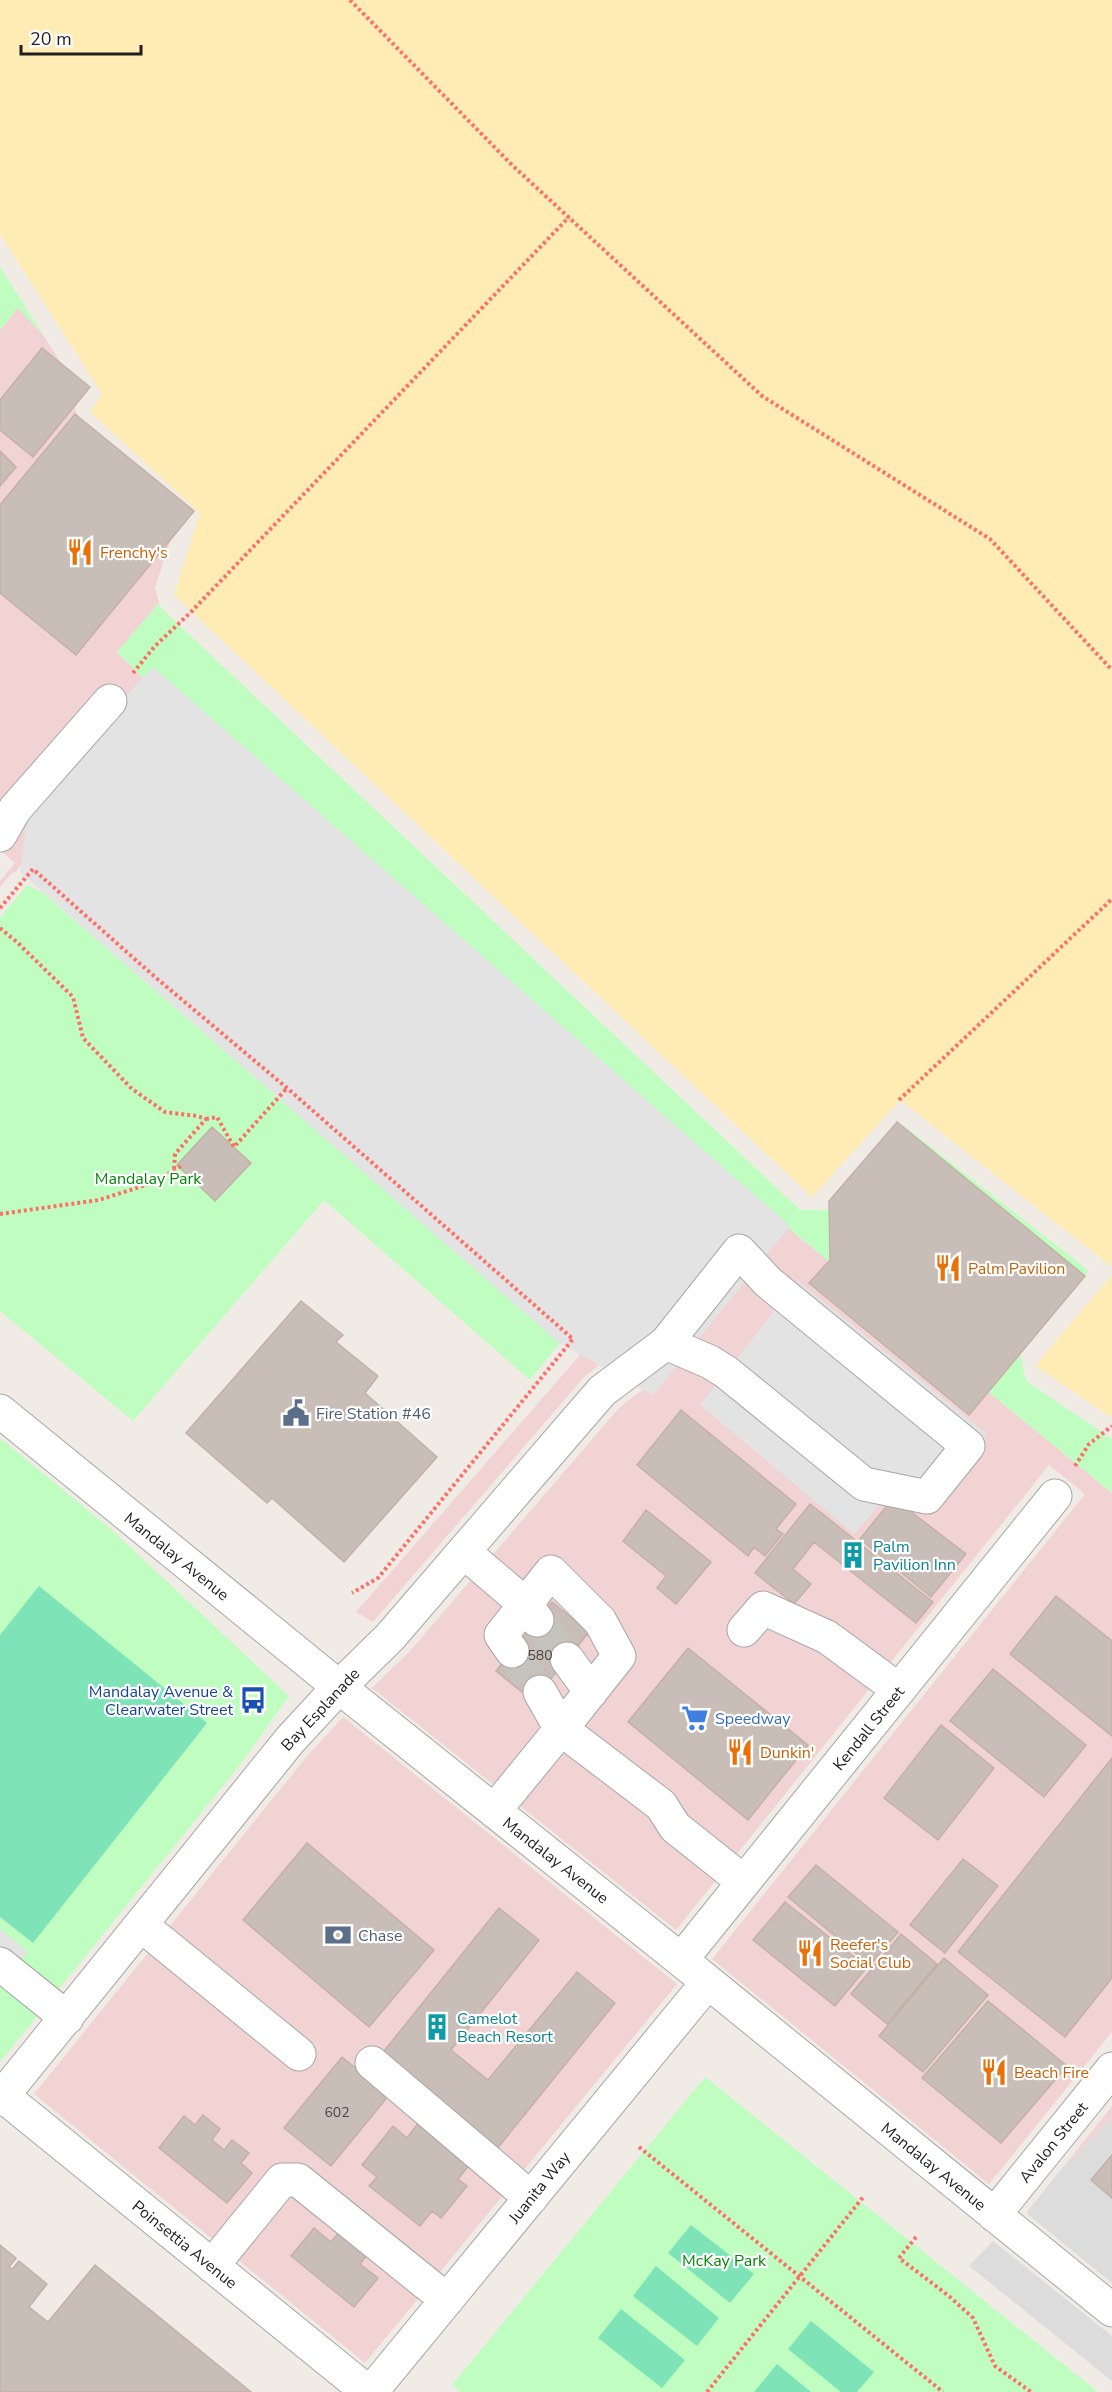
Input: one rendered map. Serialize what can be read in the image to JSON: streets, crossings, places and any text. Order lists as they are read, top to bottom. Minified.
{"streets":{"street":["Mandalay Avenue","Bay Esplanade","Kendall Street","Avalon Street","Juanita Way","Poinsettia Avenue"]},"crossings":[["Mandalay Avenue","Bay Esplanade"],["Mandalay Avenue","Kendall Street"],["Mandalay Avenue","Avalon Street"],["Mandalay Avenue","Juanita Way"],["Bay Esplanade","Poinsettia Avenue"],["Juanita Way","Poinsettia Avenue"]],"parks":["Mandalay Park","McKay Park"],"places":{"restaurant":["Frenchy's","Palm Pavilion","Dunkin'","Reefer's Social Club","Beach Fire"],"public building":["Fire Station #46"],"building":["Palm Pavilion Inn","Camelot Beach Resort"],"bus stop":["Mandalay Avenue & Clearwater Street"],"supermarket":["Speedway"],"bank":["Chase"]},"house_numbers":["580","602"],"scale_bar":"20 m"}
